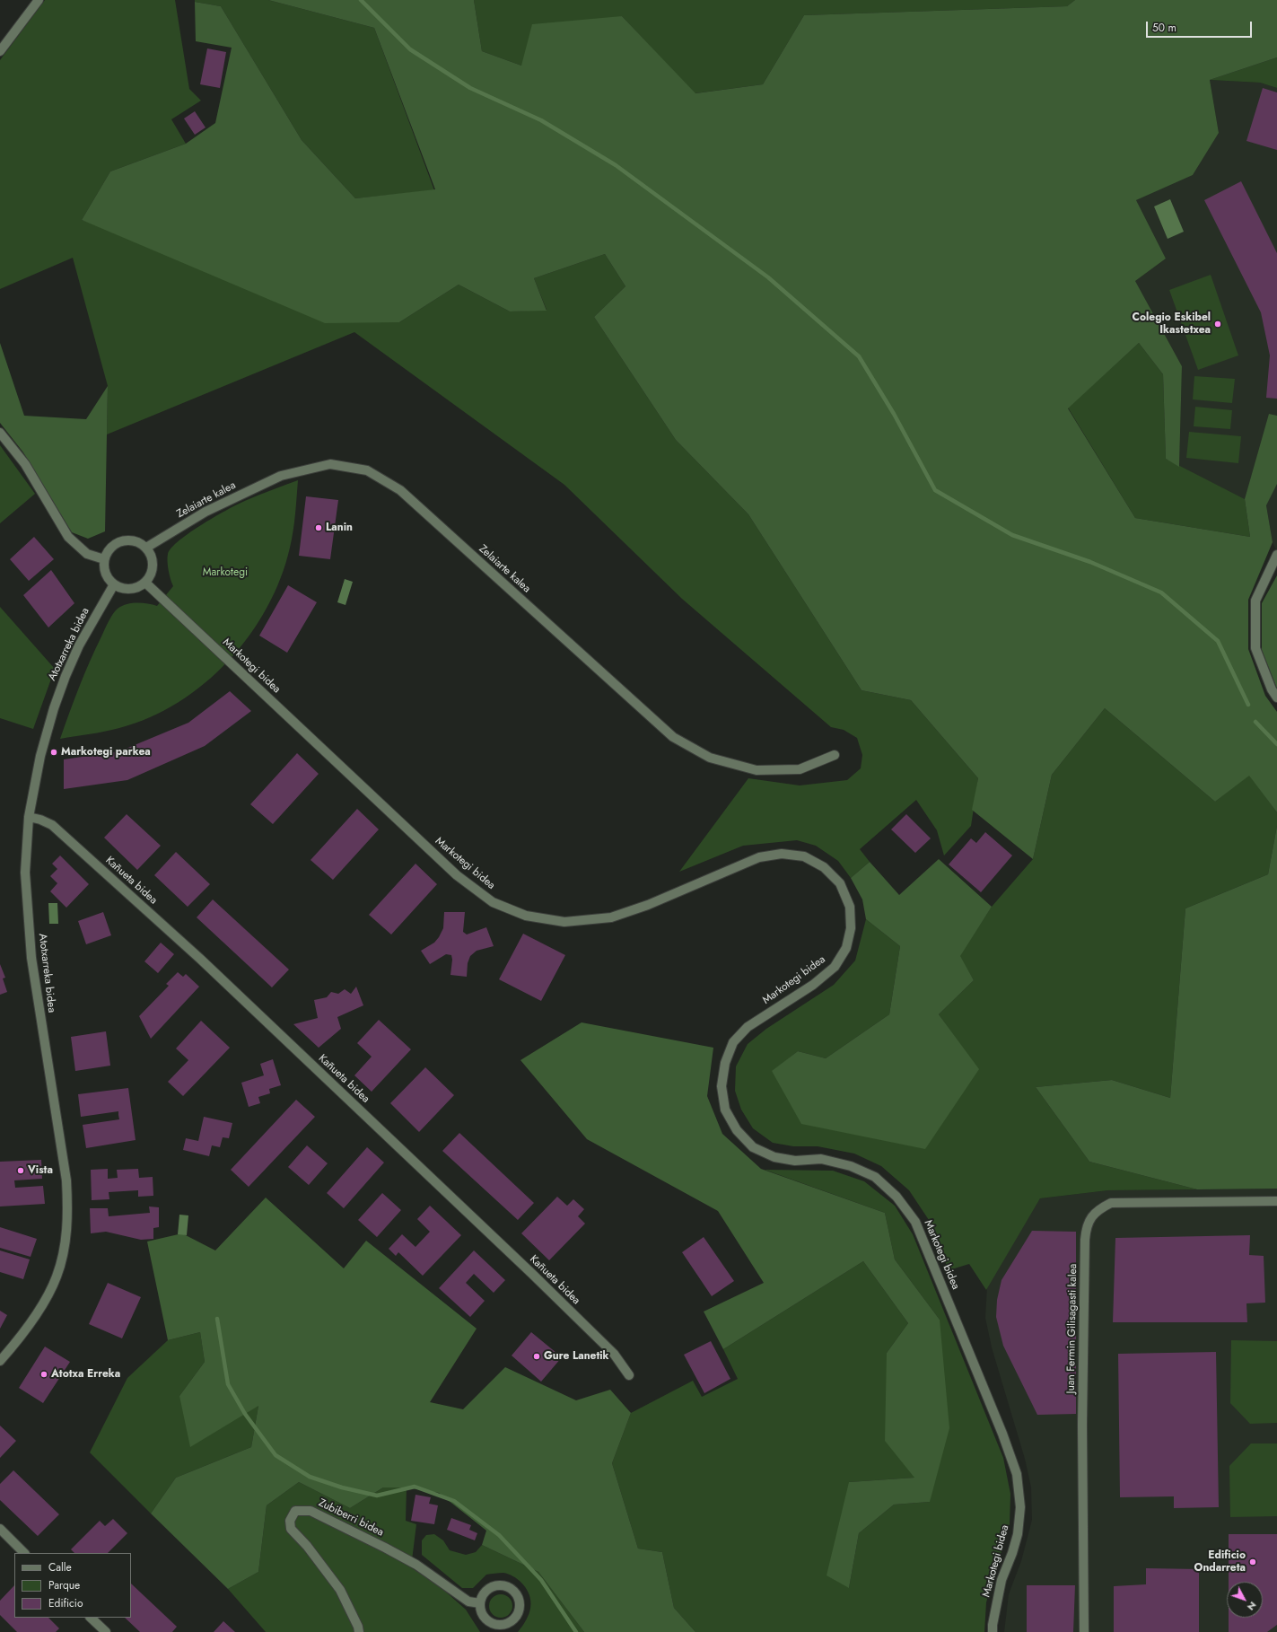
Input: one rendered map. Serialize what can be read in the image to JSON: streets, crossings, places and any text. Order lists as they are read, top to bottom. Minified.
{"streets":{"street":["Zelaiarte kalea","Atotxarreka bidea","Markotegi bidea","Kañueta bidea","Juan Fermin Gilisagasti kalea","Zubiberri bidea"]},"crossings":[["Zelaiarte kalea","Atotxarreka bidea"],["Zelaiarte kalea","Markotegi bidea"],["Atotxarreka bidea","Markotegi bidea"],["Atotxarreka bidea","Kañueta bidea"]],"parks":["Markotegi"],"places":["Colegio Eskibel Ikastetxea","Lanin","Markotegi parkea","Vista","Gure Lanetik","Atotxa Erreka","Edificio Ondarreta"],"legend":["Calle","Parque","Edificio"],"scale_bar":"50 m","north":"bottom right"}
